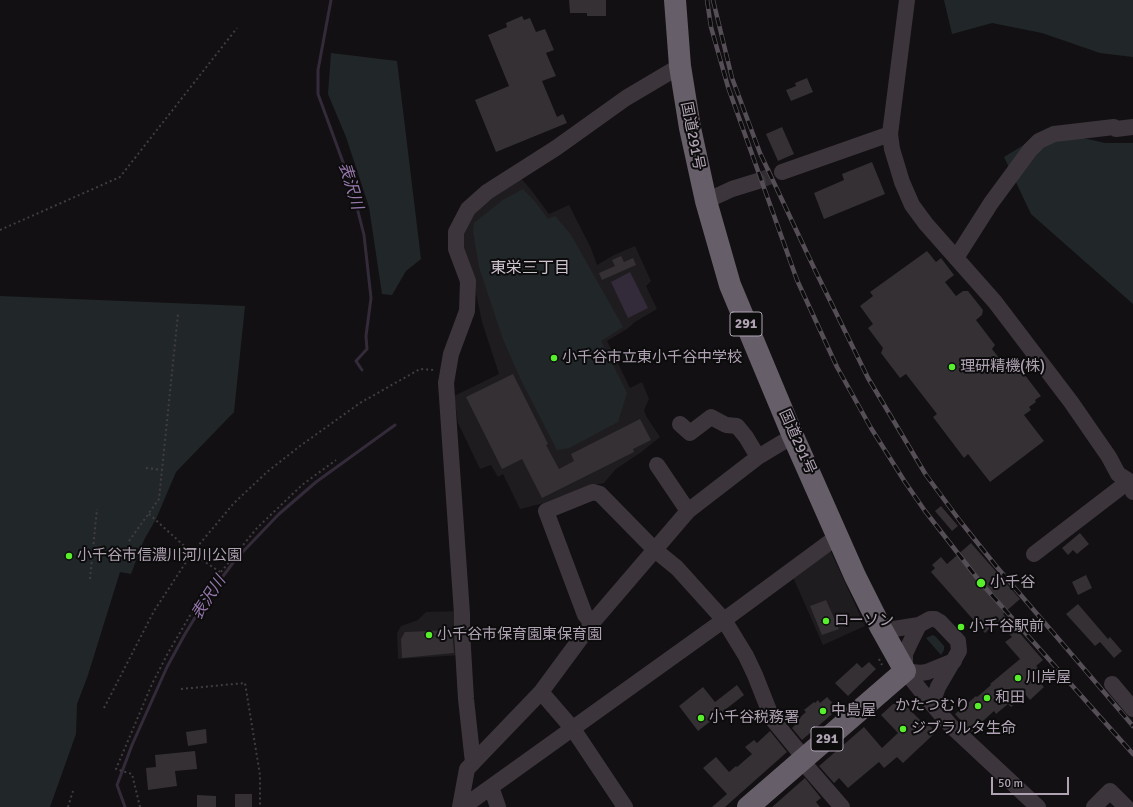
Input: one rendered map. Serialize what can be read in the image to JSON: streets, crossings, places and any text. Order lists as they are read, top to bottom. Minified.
{"streets":{"highway":["国道291号","291"]},"crossings":[["国道291号","291"]],"districts":["東栄三丁目"],"water":["表沢川"],"places":["小千谷市立東小千谷中学校","理研精機(株)","小千谷市信濃川河川公園","小千谷","ローソン","小千谷駅前","小千谷市保育園東保育園","川岸屋","和田","かたつむり","中島屋","小千谷税務署","ジブラルタ生命"],"scale_bar":"50 m"}
